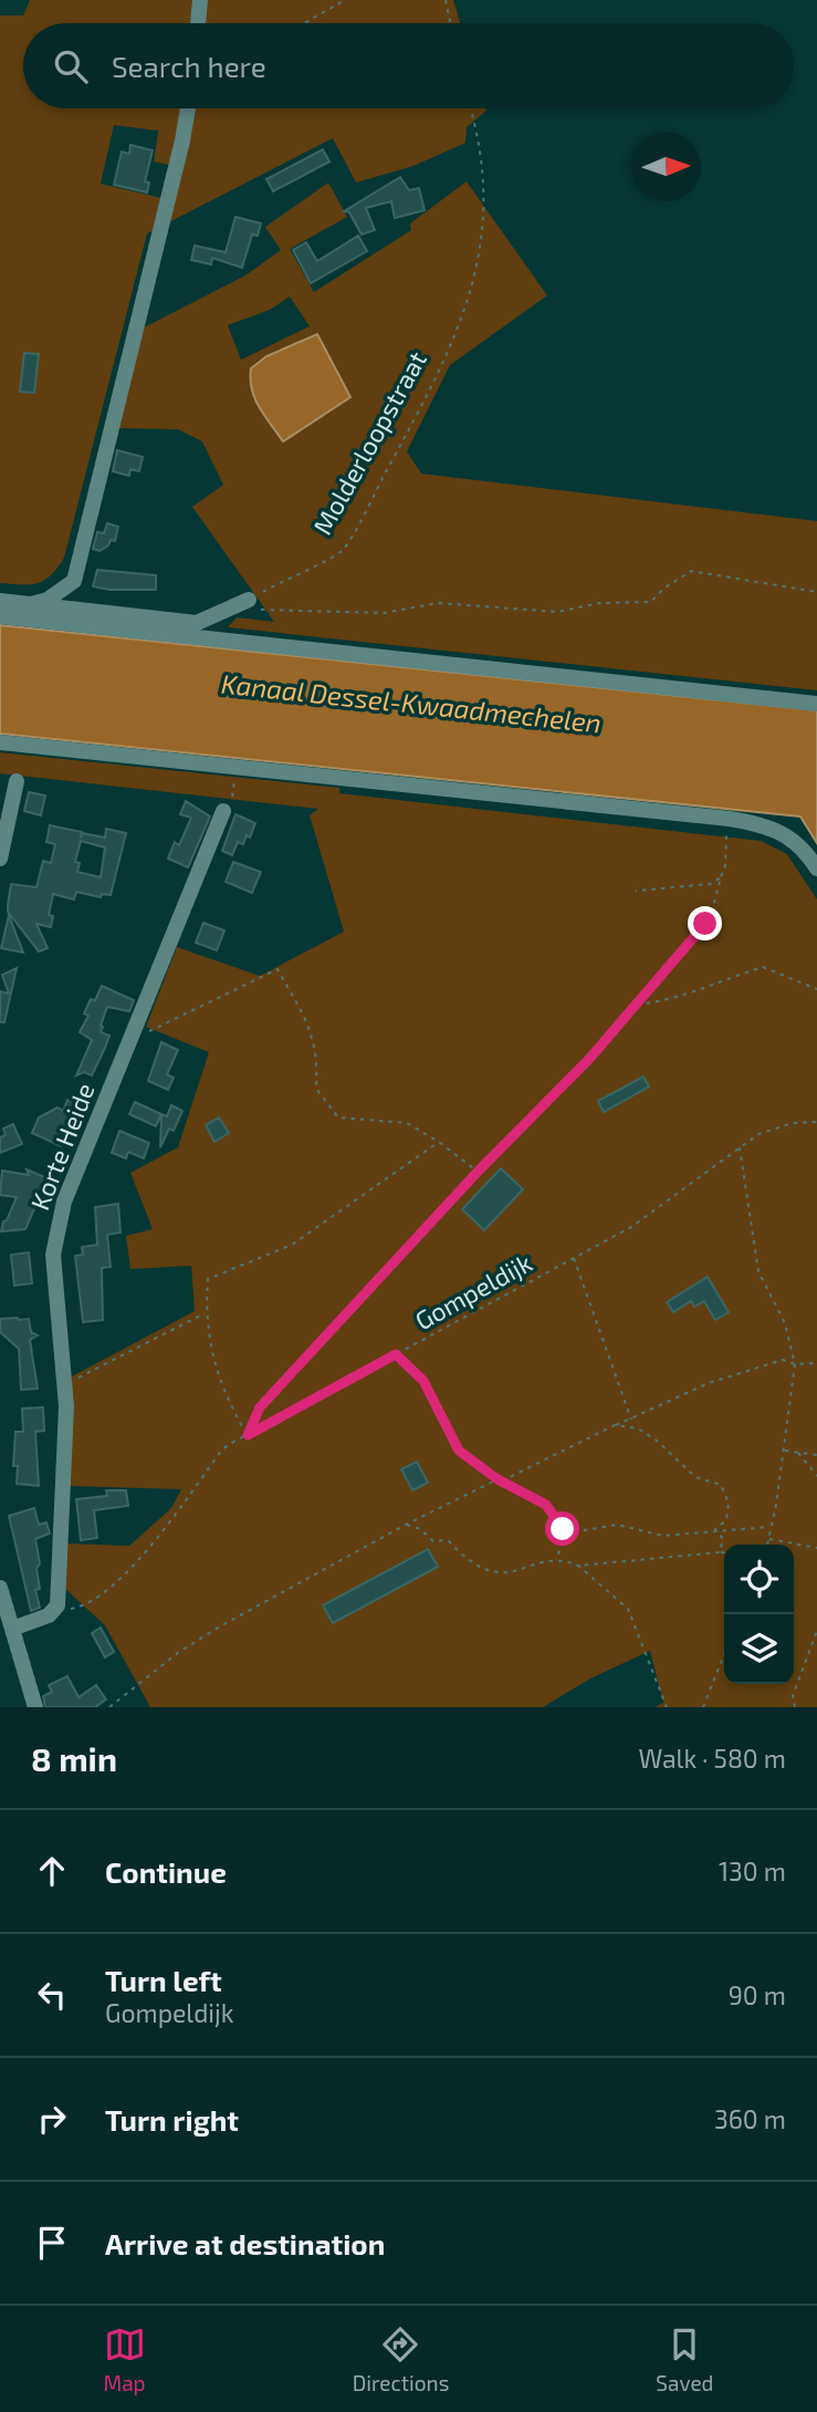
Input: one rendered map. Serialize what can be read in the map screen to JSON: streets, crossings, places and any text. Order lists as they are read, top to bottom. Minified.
{"streets":{"street":["Korte Heide"],"path":["Molderloopstraat","Gompeldijk"]},"crossings":[["Korte Heide","Gompeldijk"]],"water":["Kanaal Dessel-Kwaadmechelen"],"north":"right","page":{"search":"Search here","heading":["8 min","Walk · 580 m"],"list":[["Continue","130 m"],["Turn left","Gompeldijk","90 m"],["Turn right","360 m"],"Arrive at destination"],"nav":["Map","Directions","Saved"]}}
